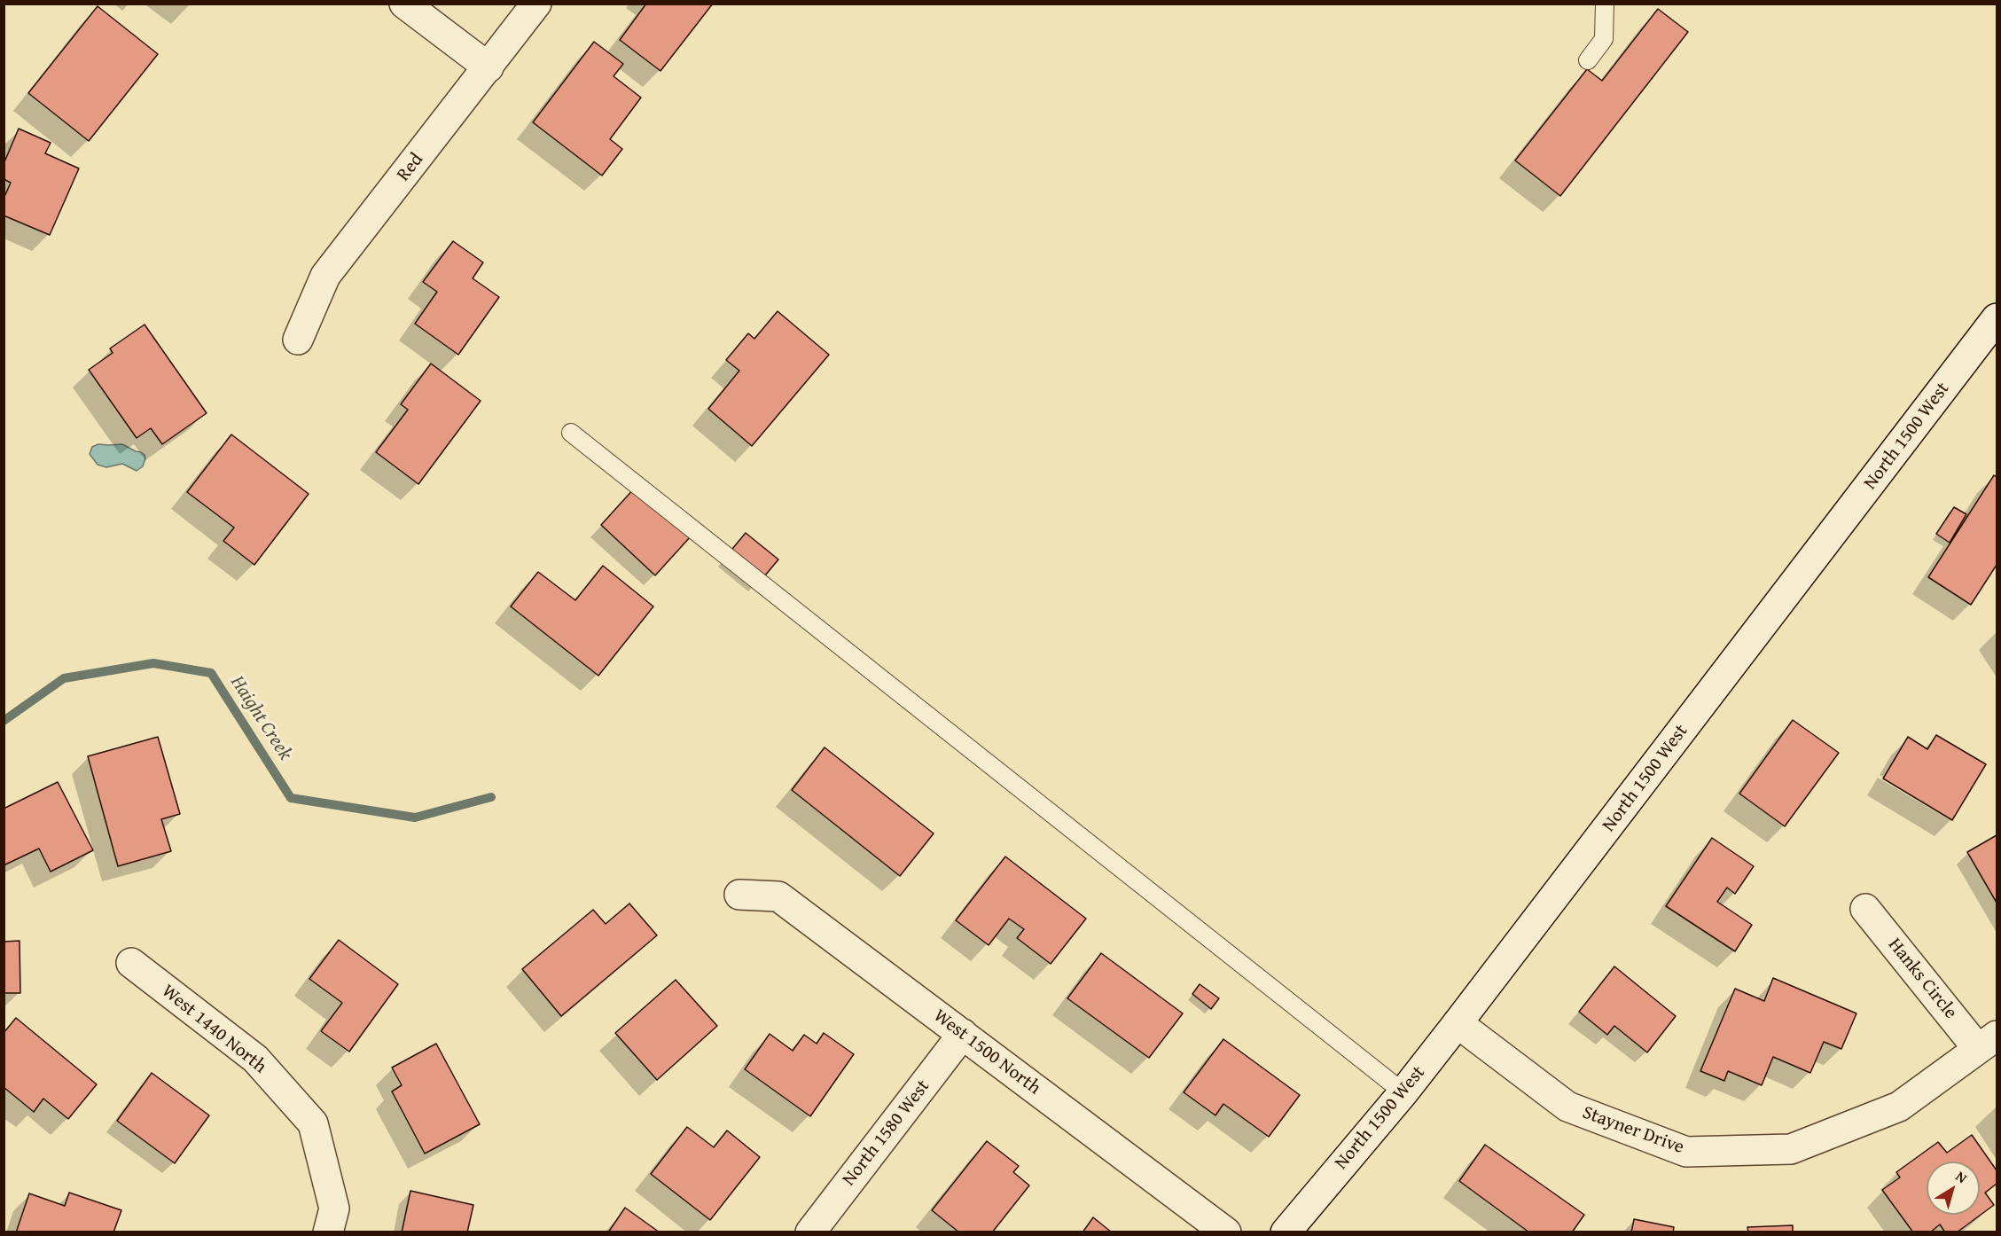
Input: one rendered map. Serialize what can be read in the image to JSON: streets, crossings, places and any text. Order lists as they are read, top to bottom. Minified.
{"streets":{"street":["Red","North 1500 West","Hanks Circle","West 1440 North","West 1500 North","Stayner Drive","North 1580 West"]},"crossings":[["North 1500 West","Stayner Drive"],["Hanks Circle","Stayner Drive"],["West 1500 North","North 1580 West"]],"water":["Haight Creek"],"north":"top right"}
